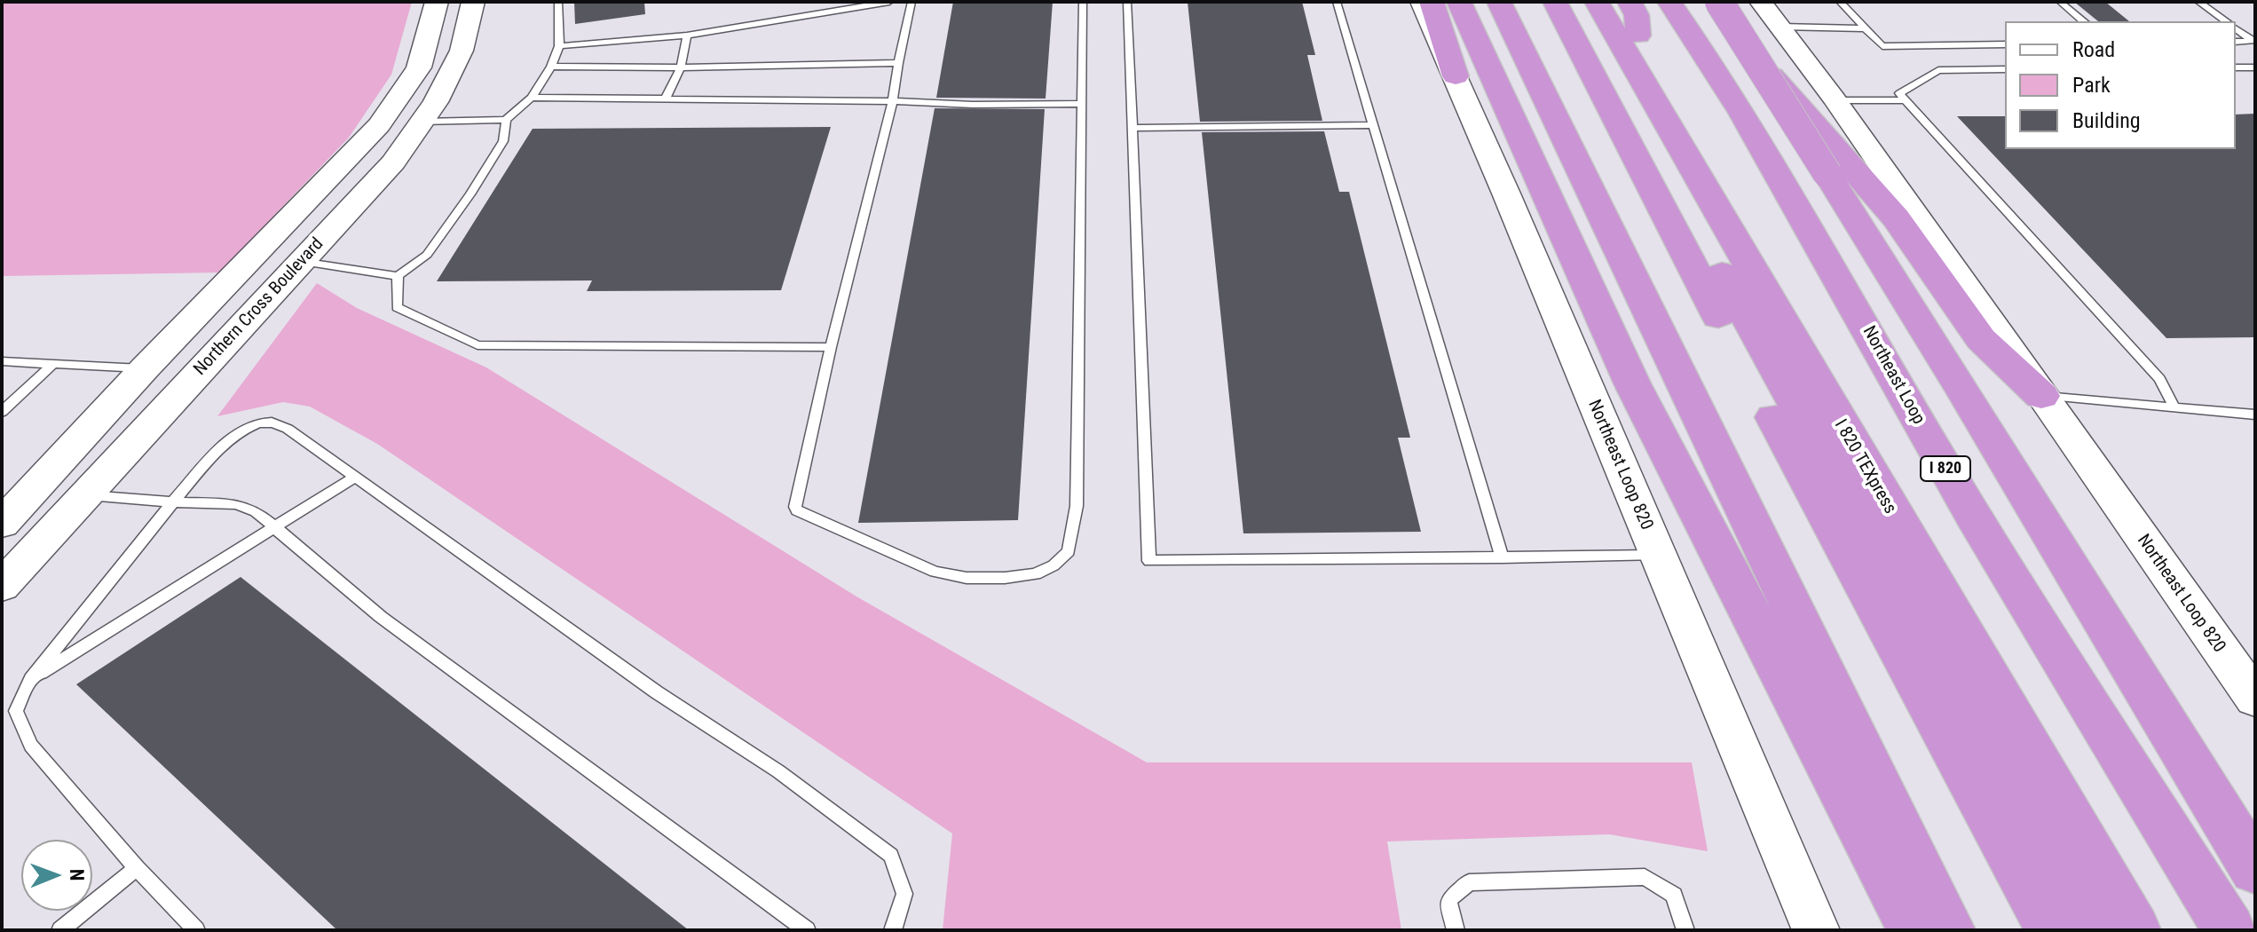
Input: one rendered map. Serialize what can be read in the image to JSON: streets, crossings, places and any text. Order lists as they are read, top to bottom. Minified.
{"streets":{"highway":["Northeast Loop","I 820 TEXpress","I 820"],"main road":["Northern Cross Boulevard","Northeast Loop 820"]},"legend":["Road","Park","Building"],"north":"right"}
